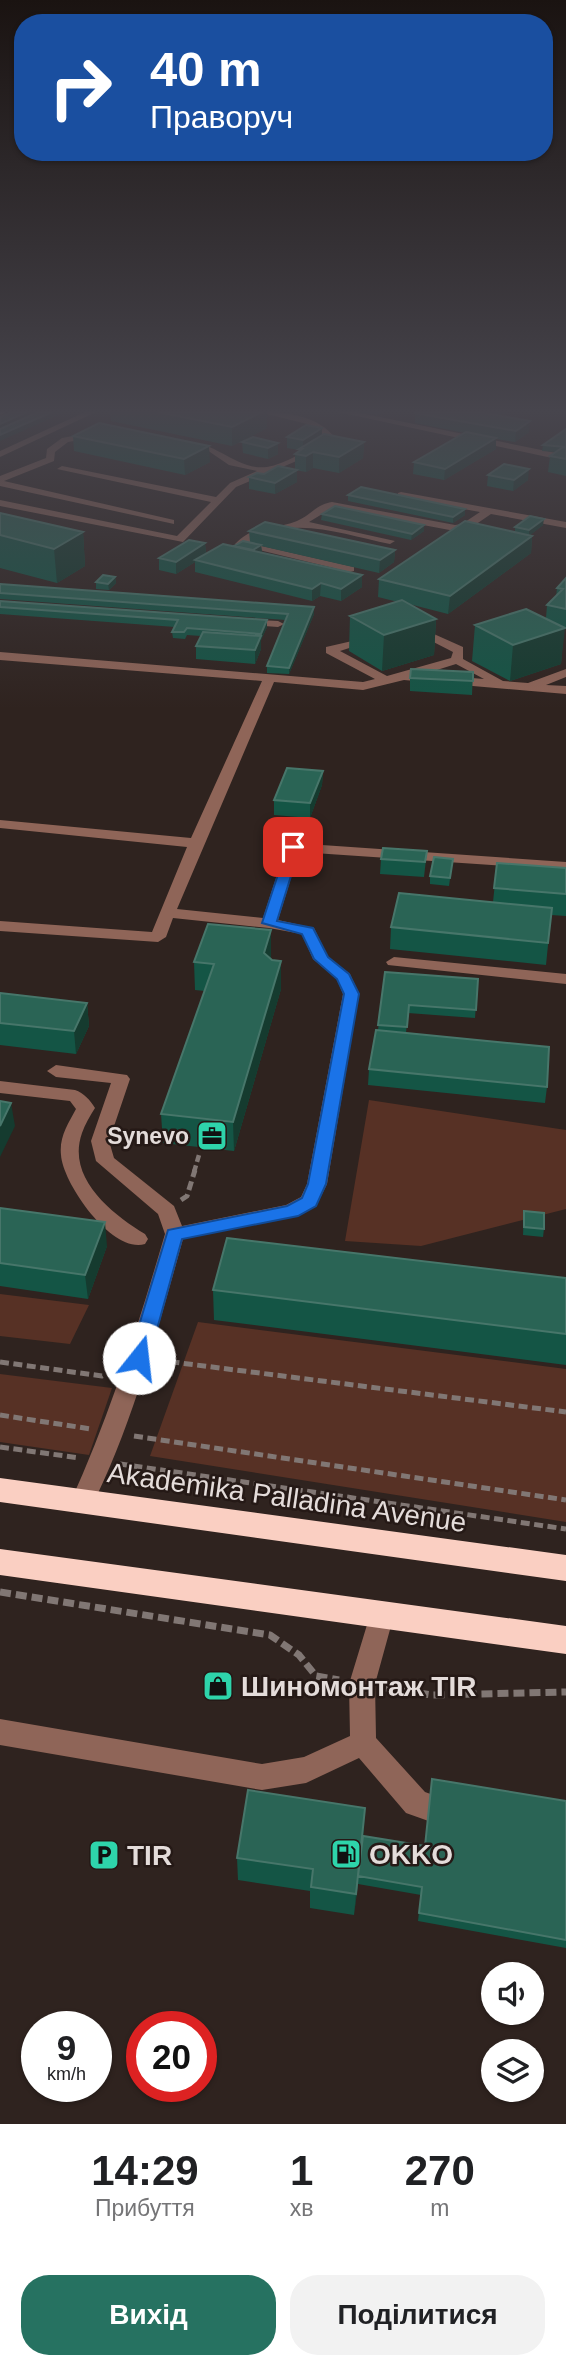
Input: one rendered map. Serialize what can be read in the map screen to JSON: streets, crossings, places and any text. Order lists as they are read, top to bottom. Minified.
{"streets":{"highway":["Akademika Palladina Avenue"]},"places":{"office":["Synevo"],"shop":["Шиномонтаж TIR"],"fuel station":["OKKO"],"parking":["TIR"]},"page":{"turn":["40 m","Праворуч"],"speed":"9 km/h","limit":"20","eta":["14:29","Прибуття","1","хв","270","m"],"buttons":["Вихід","Поділитися"]}}
